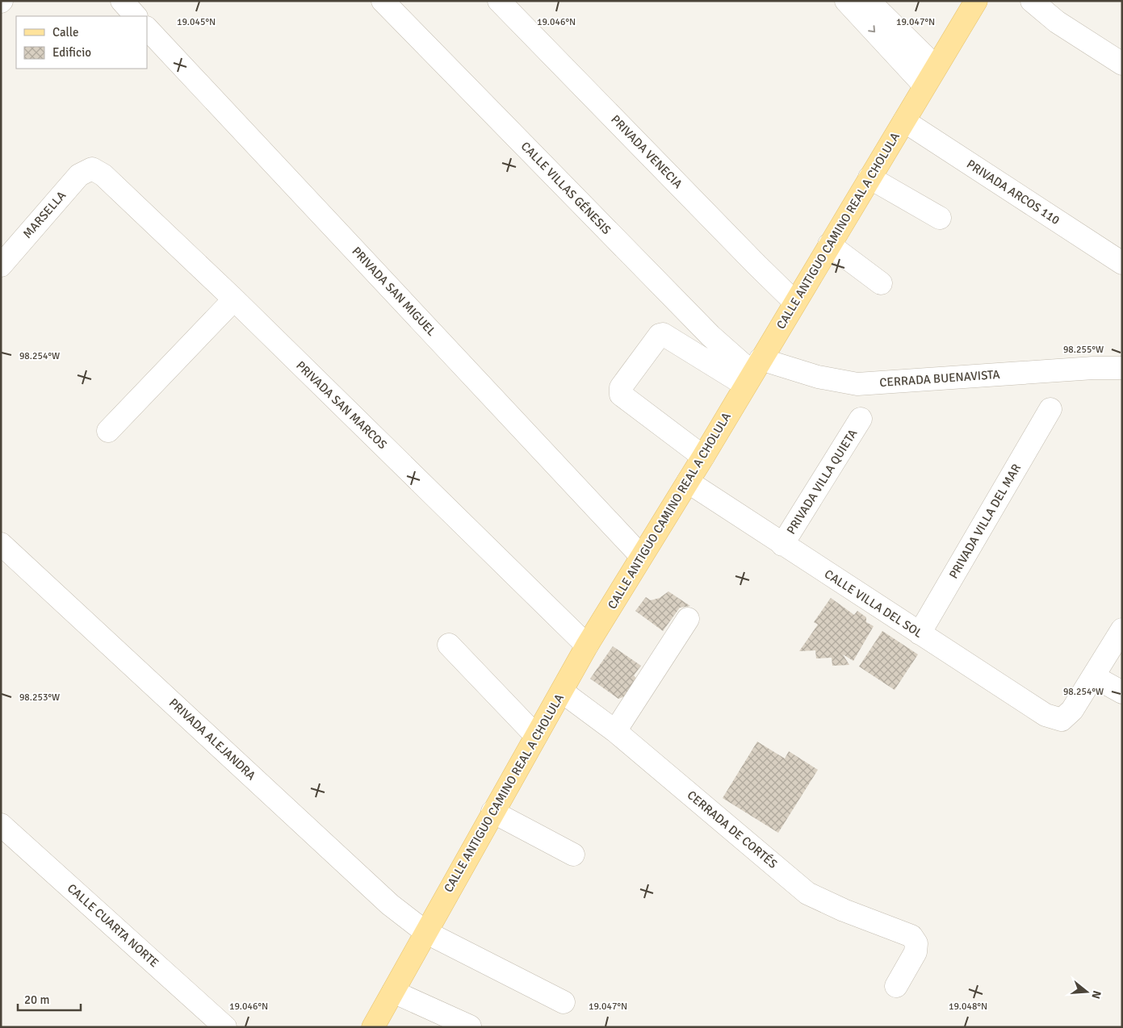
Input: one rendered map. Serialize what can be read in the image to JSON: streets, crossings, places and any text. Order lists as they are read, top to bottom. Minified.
{"streets":{"main road":["CALLE ANTIGUO CAMINO REAL A CHOLULA"],"street":["PRIVADA VENECIA","CALLE VILLAS GÉNESIS","PRIVADA ARCOS 110","MARSELLA","PRIVADA SAN MIGUEL","CERRADA BUENAVISTA","PRIVADA SAN MARCOS","PRIVADA VILLA QUIETA","PRIVADA VILLA DEL MAR","CALLE VILLA DEL SOL","PRIVADA ALEJANDRA","CERRADA DE CORTÉS","CALLE CUARTA NORTE"]},"crossings":[["PRIVADA VENECIA","CALLE ANTIGUO CAMINO REAL A CHOLULA"],["CALLE VILLAS GÉNESIS","CALLE ANTIGUO CAMINO REAL A CHOLULA"],["CALLE VILLAS GÉNESIS","CERRADA BUENAVISTA"],["PRIVADA ARCOS 110","CALLE ANTIGUO CAMINO REAL A CHOLULA"],["MARSELLA","PRIVADA SAN MARCOS"],["CALLE ANTIGUO CAMINO REAL A CHOLULA","PRIVADA SAN MIGUEL"],["CALLE ANTIGUO CAMINO REAL A CHOLULA","CERRADA BUENAVISTA"],["CALLE ANTIGUO CAMINO REAL A CHOLULA","PRIVADA SAN MARCOS"],["CALLE ANTIGUO CAMINO REAL A CHOLULA","CALLE VILLA DEL SOL"],["CALLE ANTIGUO CAMINO REAL A CHOLULA","PRIVADA ALEJANDRA"],["CALLE ANTIGUO CAMINO REAL A CHOLULA","CERRADA DE CORTÉS"],["PRIVADA VILLA QUIETA","CALLE VILLA DEL SOL"],["PRIVADA VILLA DEL MAR","CALLE VILLA DEL SOL"]],"legend":["Calle","Edificio"],"scale_bar":"20 m","north":"right","coordinates":["19.045°N","19.046°N","19.047°N","98.255°W","98.254°W","98.253°W","19.048°N"]}
